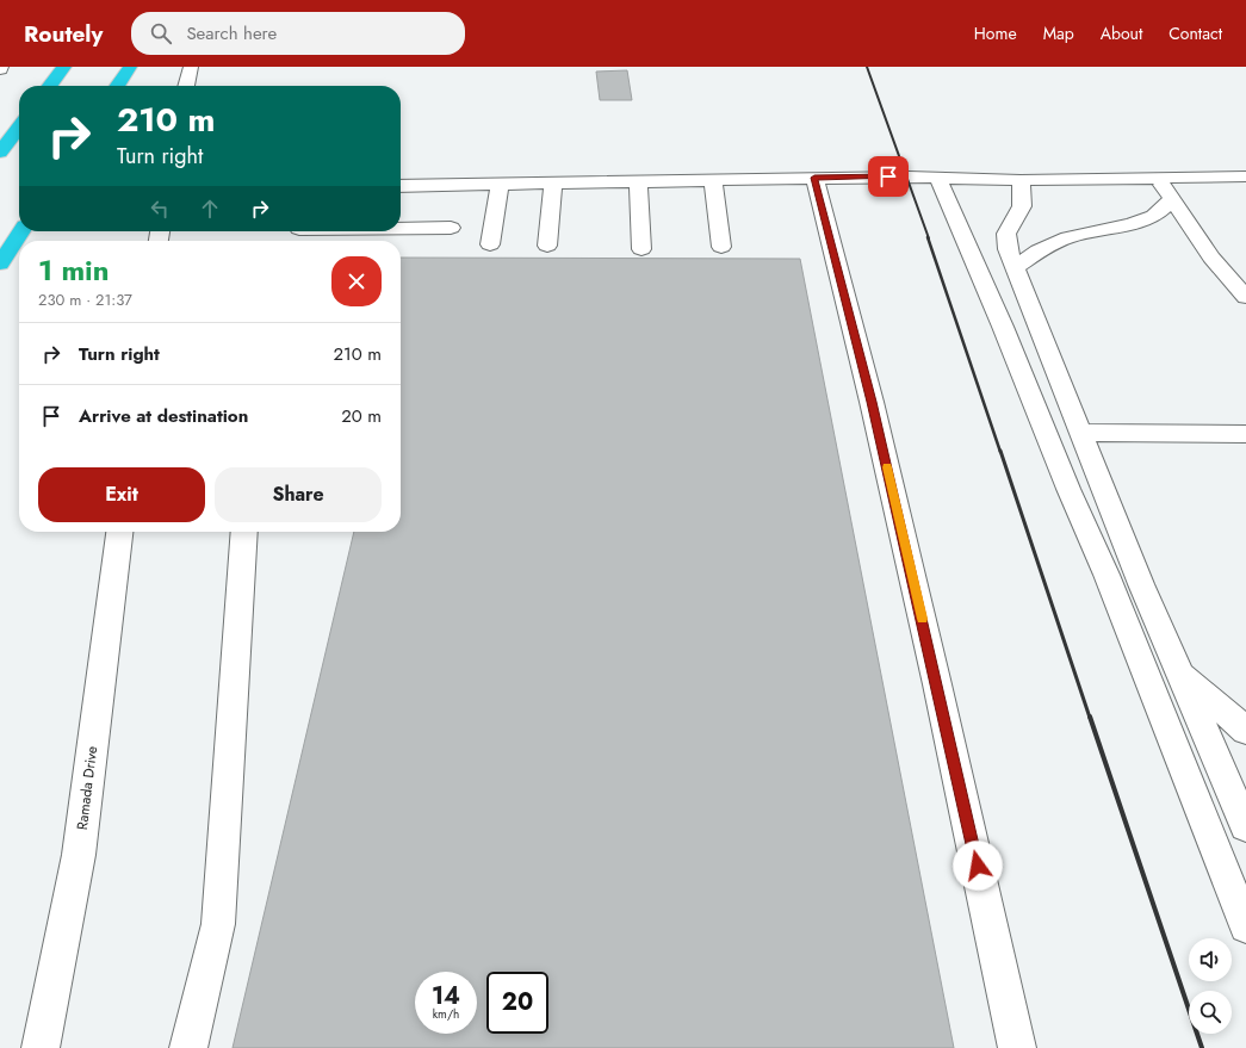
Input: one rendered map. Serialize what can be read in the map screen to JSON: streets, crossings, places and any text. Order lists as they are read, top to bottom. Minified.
{"streets":{"street":["Ramada Drive"]},"page":{"header":"Routely","search":"Search here","nav":["Home","Map","About","Contact"],"turn":["210 m","Turn right"],"heading":["1 min","230 m · 21:37"],"list":[{"name":"Turn right","value":"210 m"},{"name":"Arrive at destination","value":"20 m"}],"buttons":["Exit","Share"],"speed":"14 km/h","limit":"20"}}
